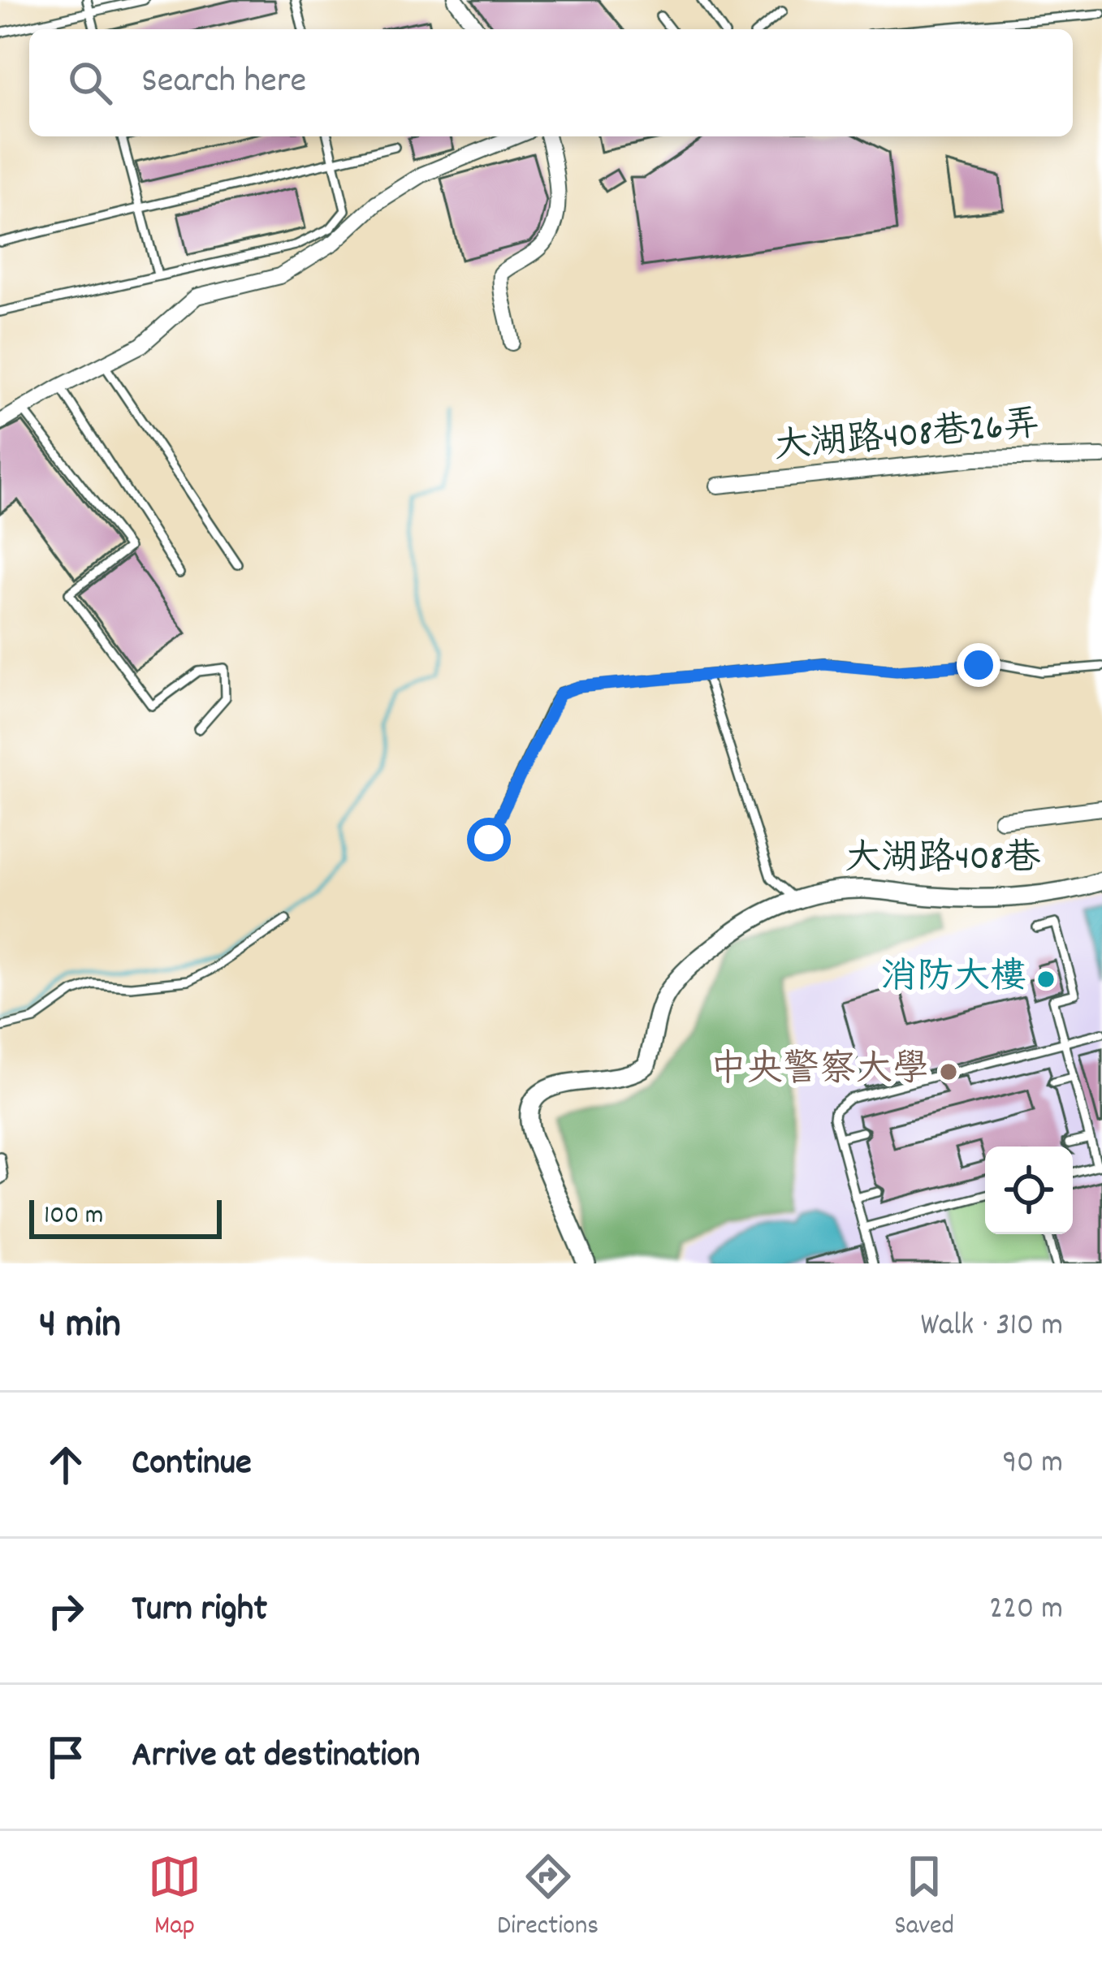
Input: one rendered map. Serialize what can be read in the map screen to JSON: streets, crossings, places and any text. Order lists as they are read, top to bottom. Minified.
{"streets":{"street":["大湖路408巷26弄","大湖路408巷"]},"places":["消防大樓","中央警察大學"],"scale_bar":"100 m","page":{"search":"Search here","scale":"100 m","heading":["4 min","Walk · 310 m"],"list":[["Continue","90 m"],["Turn right","220 m"],"Arrive at destination"],"nav":["Map","Directions","Saved"]}}
